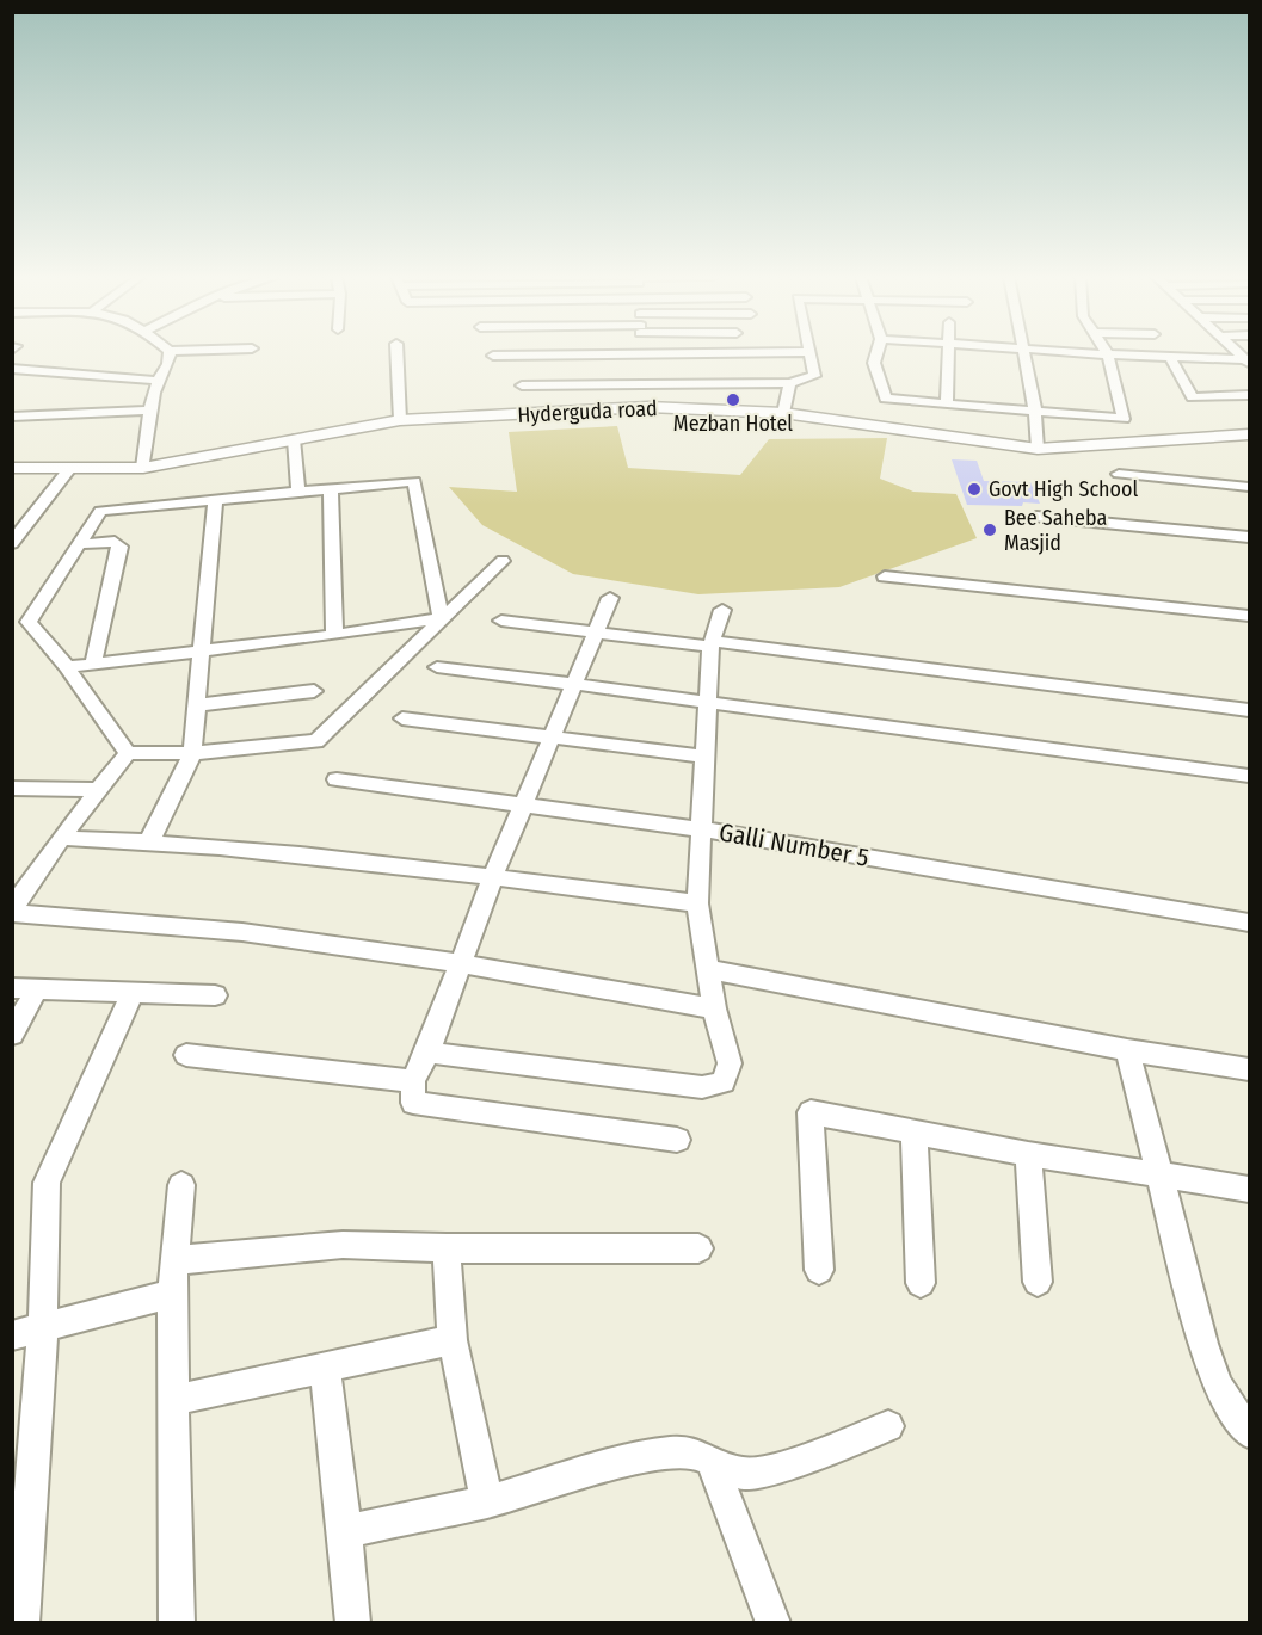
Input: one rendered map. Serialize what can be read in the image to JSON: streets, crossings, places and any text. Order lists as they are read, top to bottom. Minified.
{"streets":{"street":["Hyderguda road","Galli Number 5"]},"places":["Mezban Hotel","Govt High School","Bee Saheba Masjid"]}
